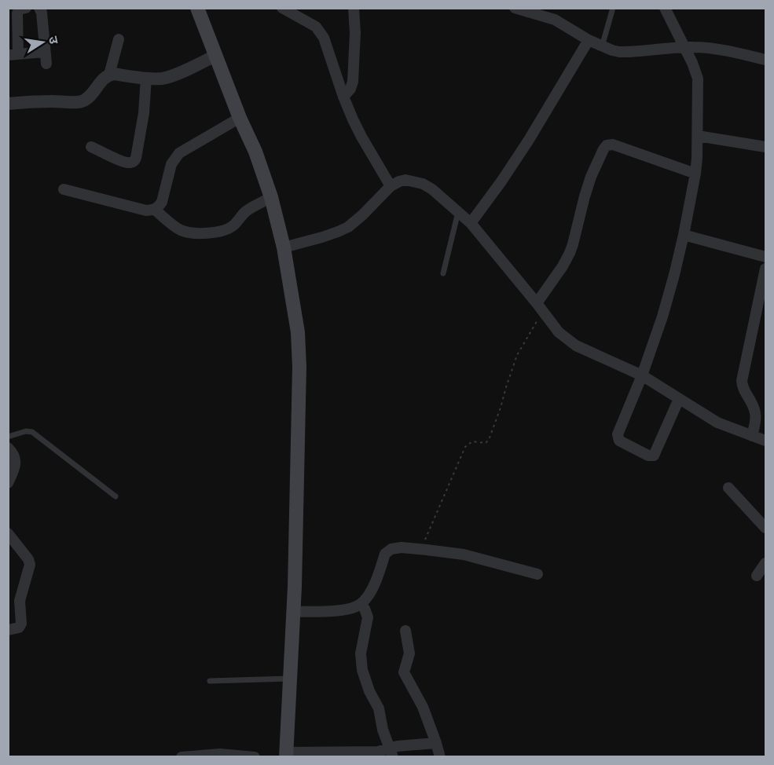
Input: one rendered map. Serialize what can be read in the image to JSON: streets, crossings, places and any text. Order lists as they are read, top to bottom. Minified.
{"north":"right"}
